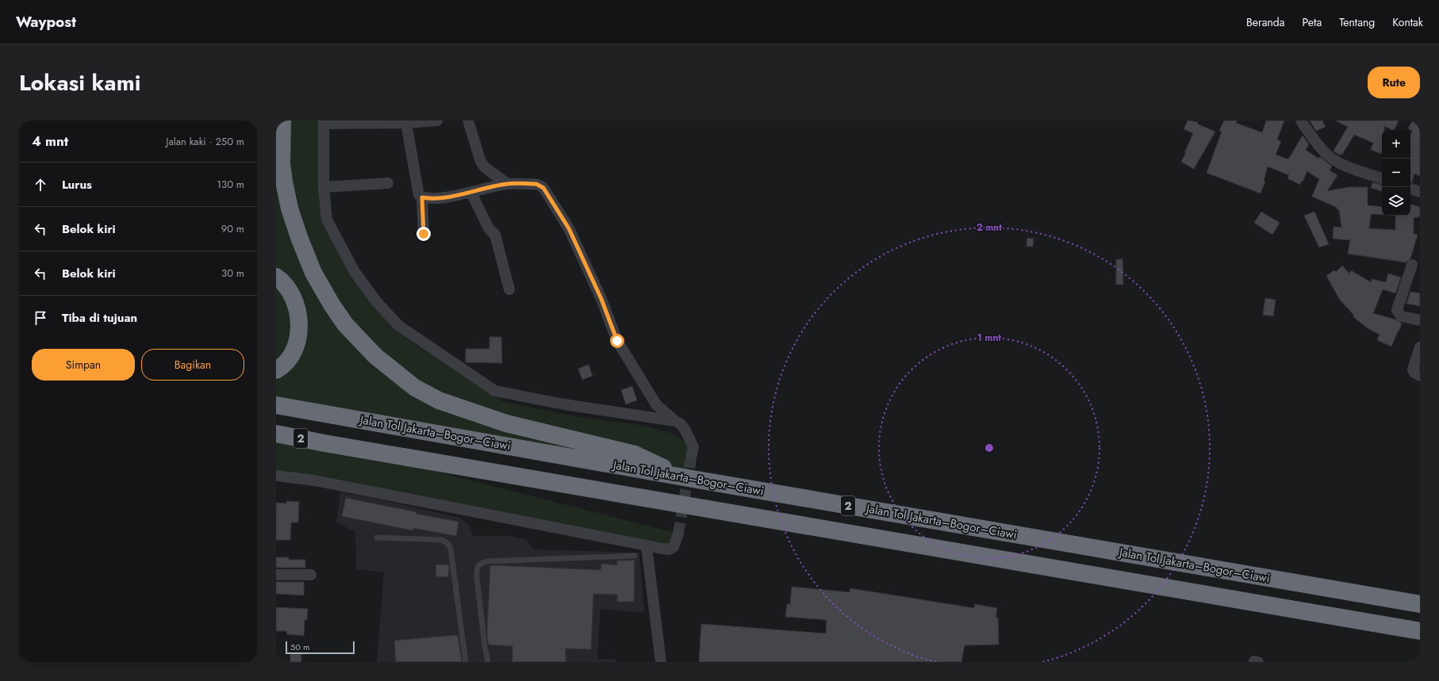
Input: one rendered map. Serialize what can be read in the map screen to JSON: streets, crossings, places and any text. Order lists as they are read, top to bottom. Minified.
{"streets":{"highway":["Jalan Tol Jakarta–Bogor–Ciawi","2"]},"scale_bar":"50 m","page":{"header":"Waypost","nav":["Beranda","Peta","Tentang","Kontak"],"title":"Lokasi kami","buttons":["Rute",["Simpan","Bagikan"]],"heading":["4 mnt","Jalan kaki · 250 m"],"map_buttons":["+","−"],"list":[["Lurus","130 m"],["Belok kiri","90 m"],["Belok kiri","30 m"],"Tiba di tujuan"],"scale":"50 m"},"rings":["2 mnt","1 mnt"]}
